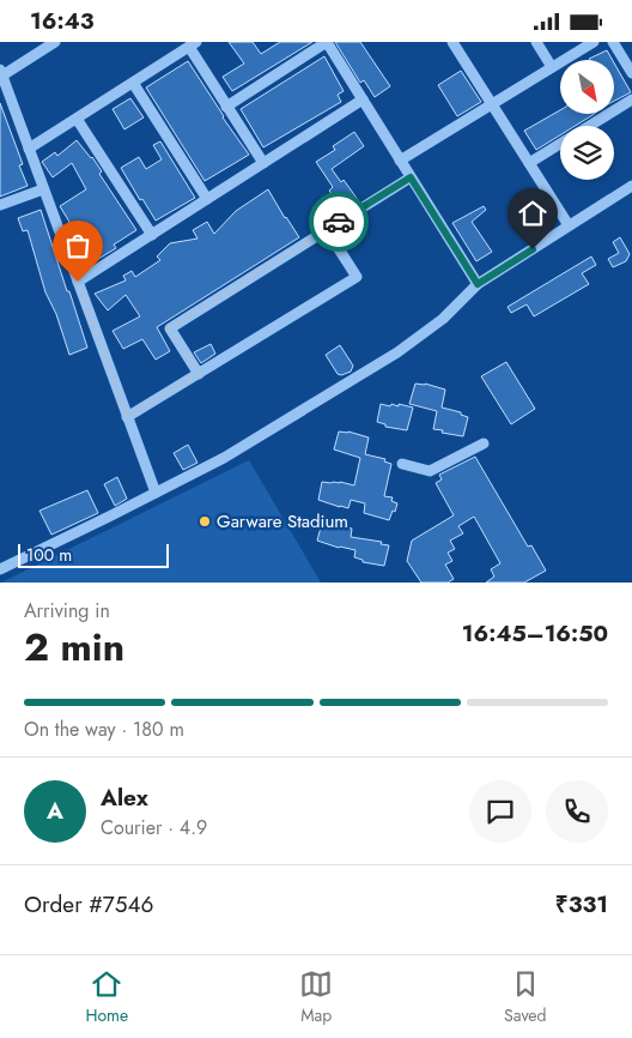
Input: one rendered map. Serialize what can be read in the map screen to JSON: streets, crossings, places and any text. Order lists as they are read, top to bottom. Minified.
{"places":["Garware Stadium"],"scale_bar":"100 m","north":"bottom right","page":{"status":"16:43","scale":"100 m","heading":["2 min","Arriving in","16:45–16:50"],"panel":["Alex","Courier · 4.9","Order #7546","₹331"],"bar":"On the way · 180 m","round":"A","tabs":["Home","Map","Saved"]}}
